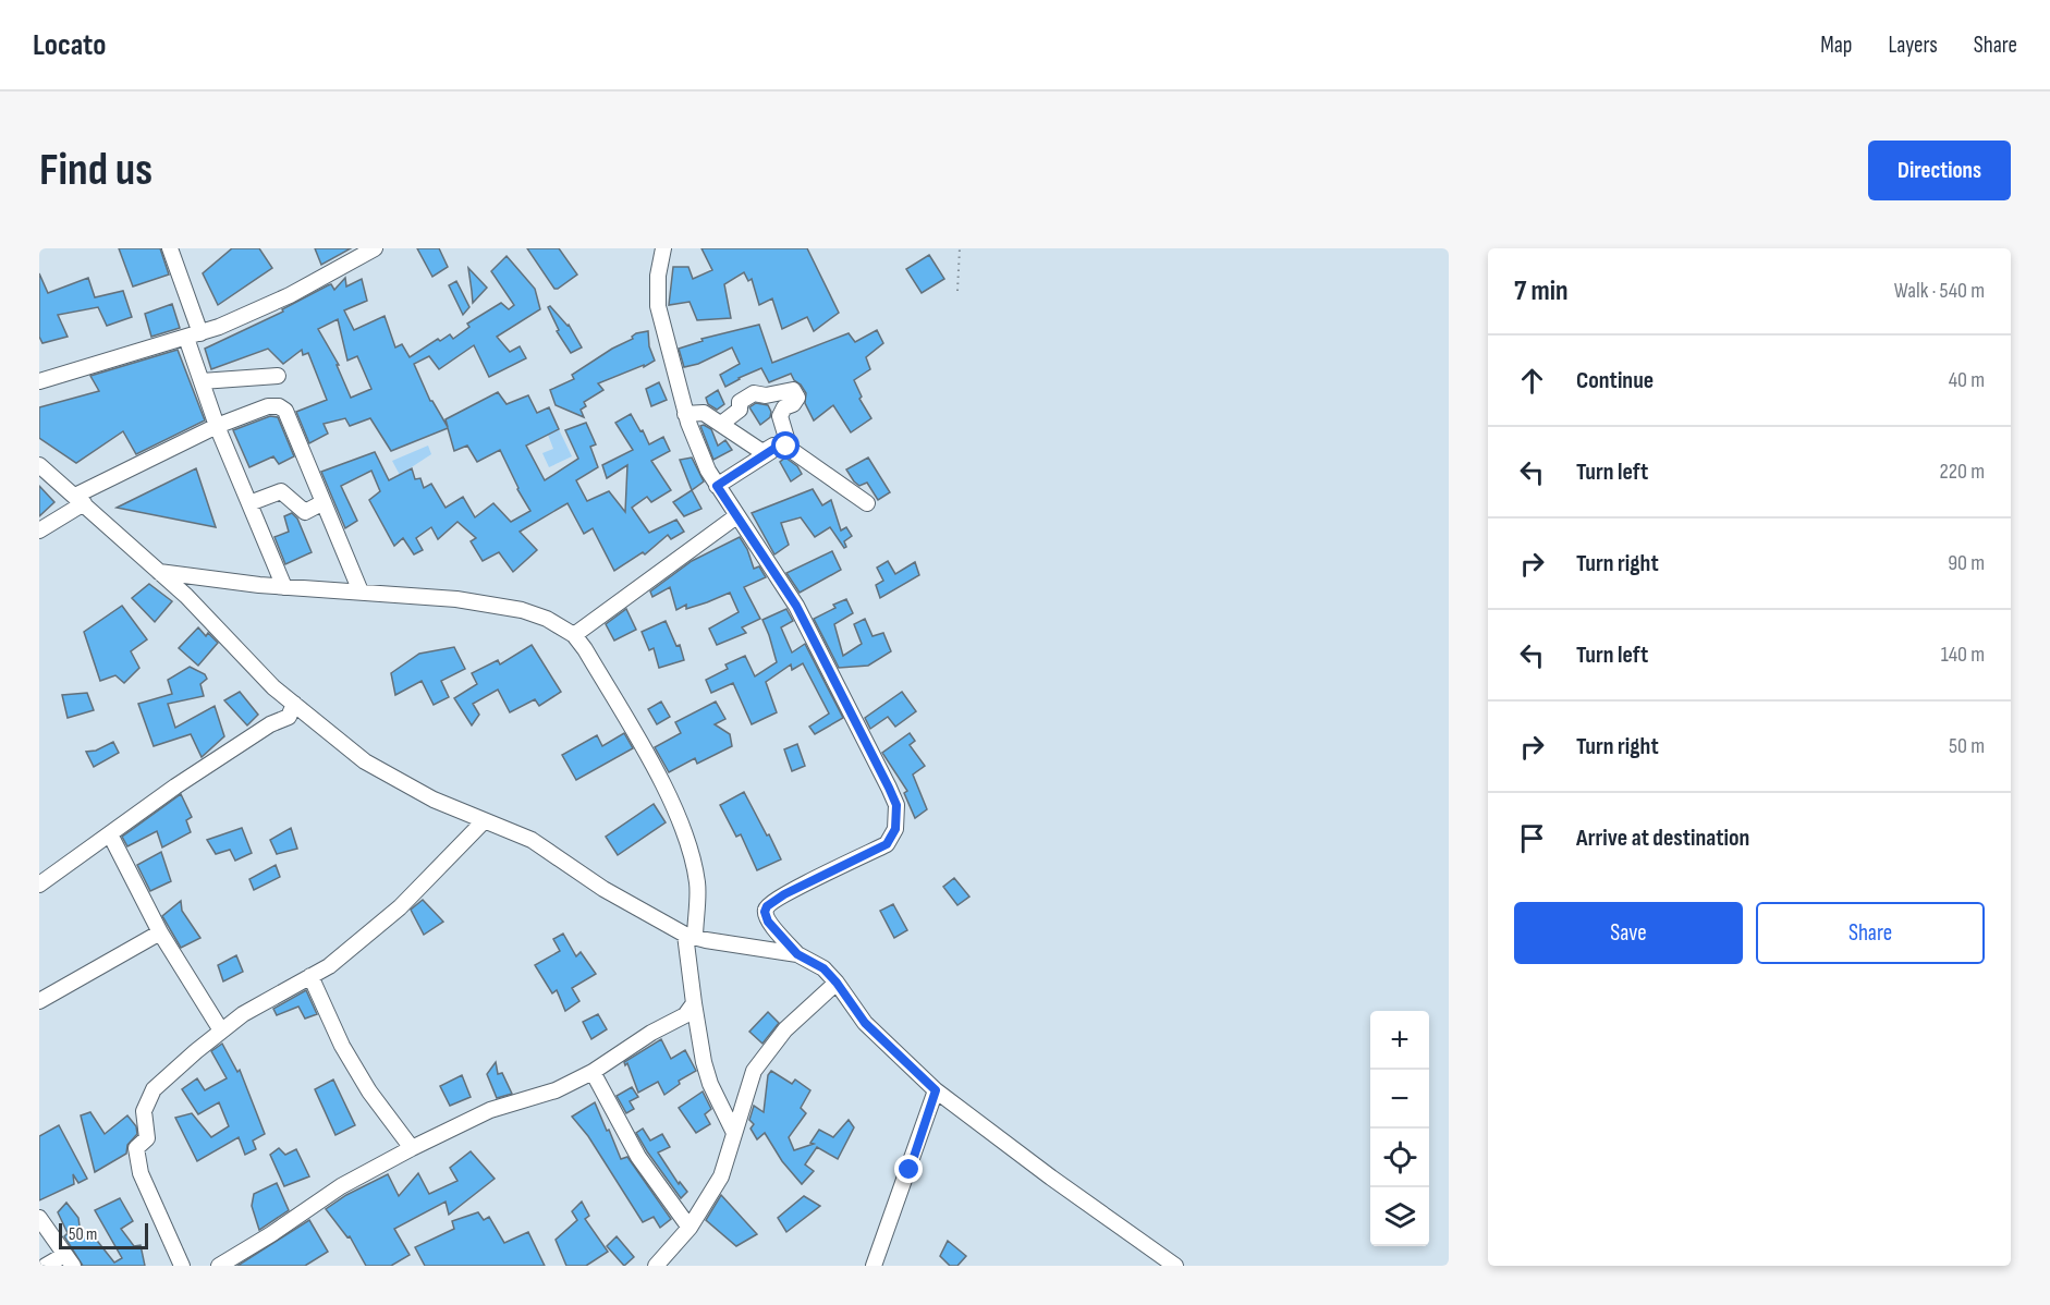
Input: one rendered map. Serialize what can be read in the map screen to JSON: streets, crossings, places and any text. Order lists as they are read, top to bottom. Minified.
{"scale_bar":"50 m","page":{"header":"Locato","nav":["Map","Layers","Share"],"buttons":["Directions",["Save","Share"]],"title":"Find us","heading":["7 min","Walk · 540 m"],"list":[["Continue","40 m"],["Turn left","220 m"],["Turn right","90 m"],["Turn left","140 m"],["Turn right","50 m"],"Arrive at destination"],"map_buttons":["+","−"],"scale":"50 m"}}
